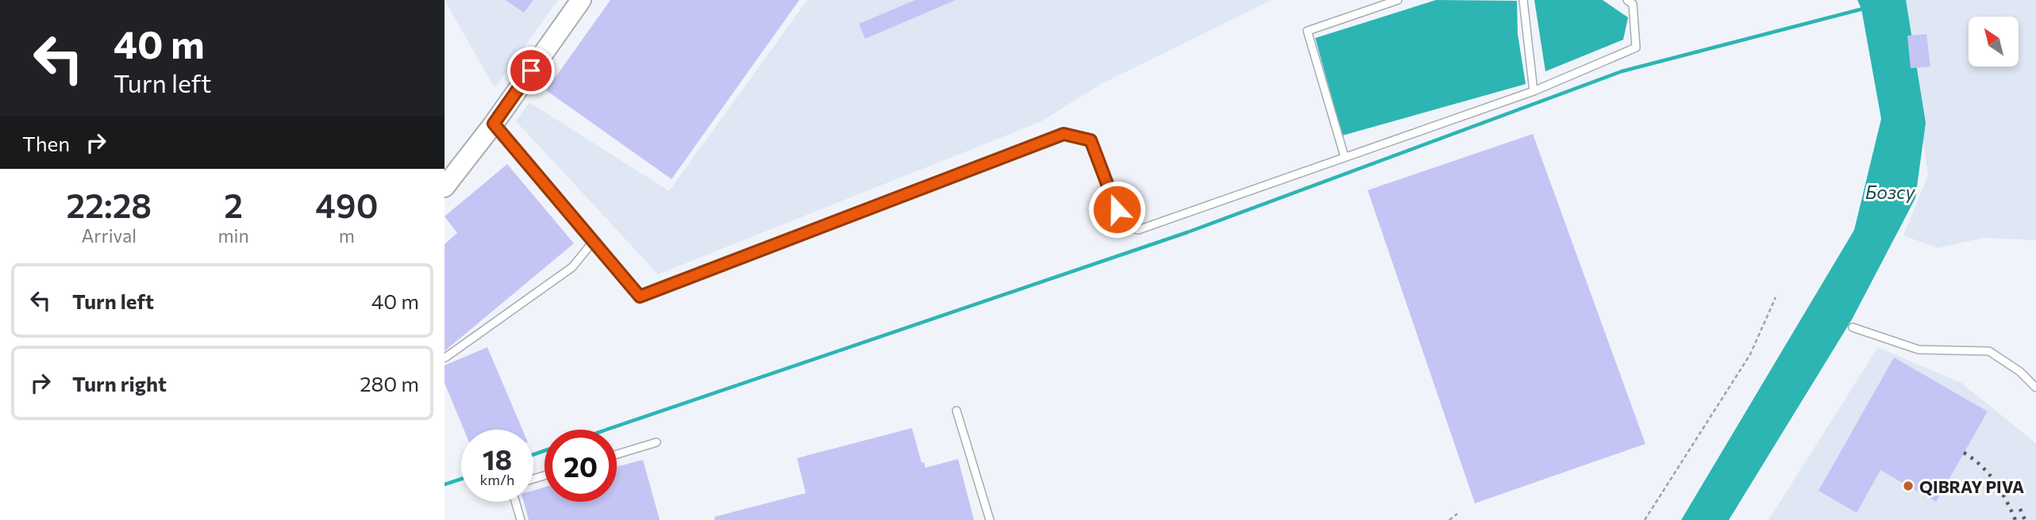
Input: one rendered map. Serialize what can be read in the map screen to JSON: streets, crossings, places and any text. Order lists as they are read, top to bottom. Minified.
{"water":["Бозсу"],"places":["QIBRAY PIVA"],"north":"top left","page":{"turn":["40 m","Turn left"],"then":"Then","eta":["22:28","Arrival","2","min","490","m"],"list":[{"name":"Turn left","value":"40 m"},{"name":"Turn right","value":"280 m"}],"speed":"18 km/h","limit":"20"}}
